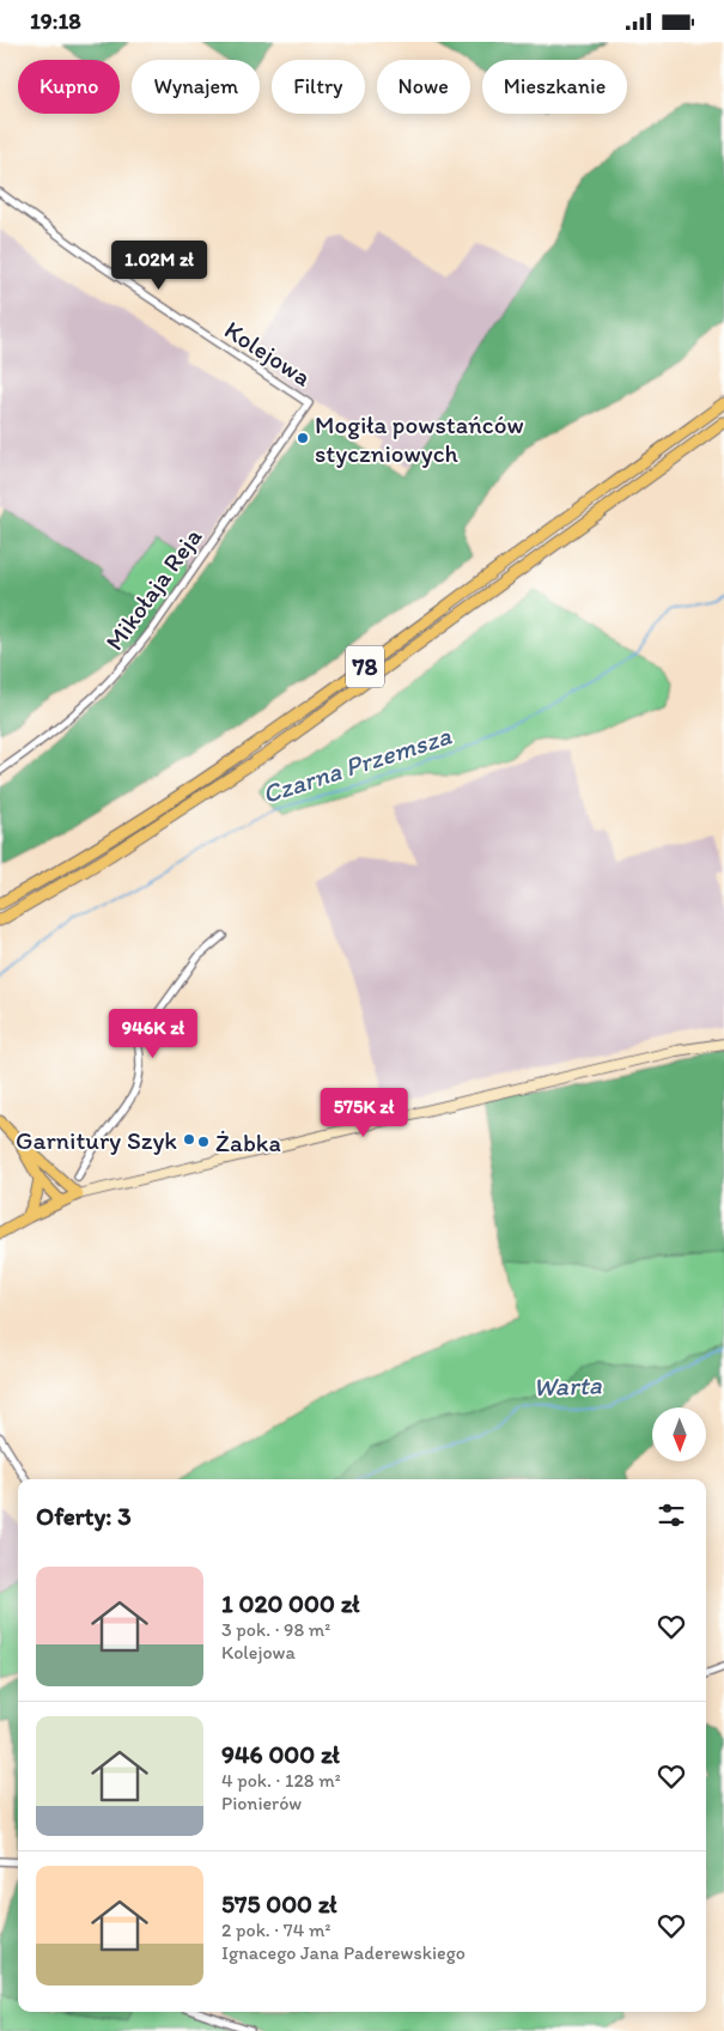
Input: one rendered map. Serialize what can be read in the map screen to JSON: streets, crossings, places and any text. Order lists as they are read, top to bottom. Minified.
{"streets":{"main road":["78"],"street":["Kolejowa","Mikołaja Reja"]},"crossings":[["Kolejowa","Mikołaja Reja"]],"water":["Czarna Przemsza","Warta"],"places":["Mogiła powstańców styczniowych","Garnitury Szyk","Żabka"],"north":"bottom","page":{"status":"19:18","chip":["Kupno","Wynajem","Filtry","Nowe","Mieszkanie"],"price":["1.02M zł","946K zł","575K zł"],"heading":"Oferty: 3","list":[{"name":"1 020 000 zł","note":"3 pok. · 98 m² · Kolejowa"},{"name":"946 000 zł","note":"4 pok. · 128 m² · Pionierów"},{"name":"575 000 zł","note":"2 pok. · 74 m² · Ignacego Jana Paderewskiego"}]}}
